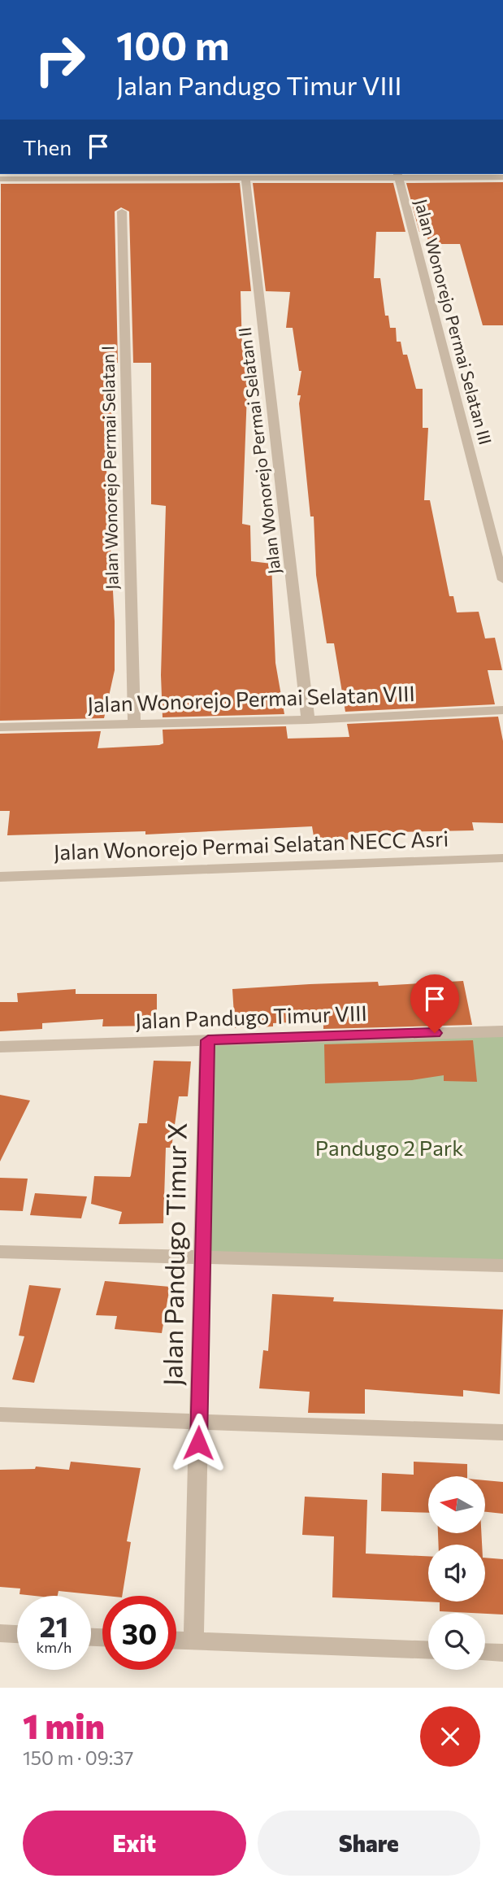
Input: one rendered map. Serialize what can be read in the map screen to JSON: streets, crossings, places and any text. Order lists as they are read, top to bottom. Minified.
{"streets":{"street":["Jalan Wonorejo Permai Selatan III","Jalan Wonorejo Permai Selatan II","Jalan Wonorejo Permai Selatan I","Jalan Wonorejo Permai Selatan VIII","Jalan Wonorejo Permai Selatan NECC Asri","Jalan Pandugo Timur VIII","Jalan Pandugo Timur X"]},"crossings":[["Jalan Wonorejo Permai Selatan II","Jalan Wonorejo Permai Selatan VIII"],["Jalan Wonorejo Permai Selatan I","Jalan Wonorejo Permai Selatan VIII"],["Jalan Pandugo Timur VIII","Jalan Pandugo Timur X"]],"parks":["Pandugo 2 Park"],"north":"left","page":{"turn":["100 m","Jalan Pandugo Timur VIII"],"then":"Then","speed":"21 km/h","limit":"30","heading":["1 min","150 m · 09:37"],"buttons":["Exit","Share"]}}
